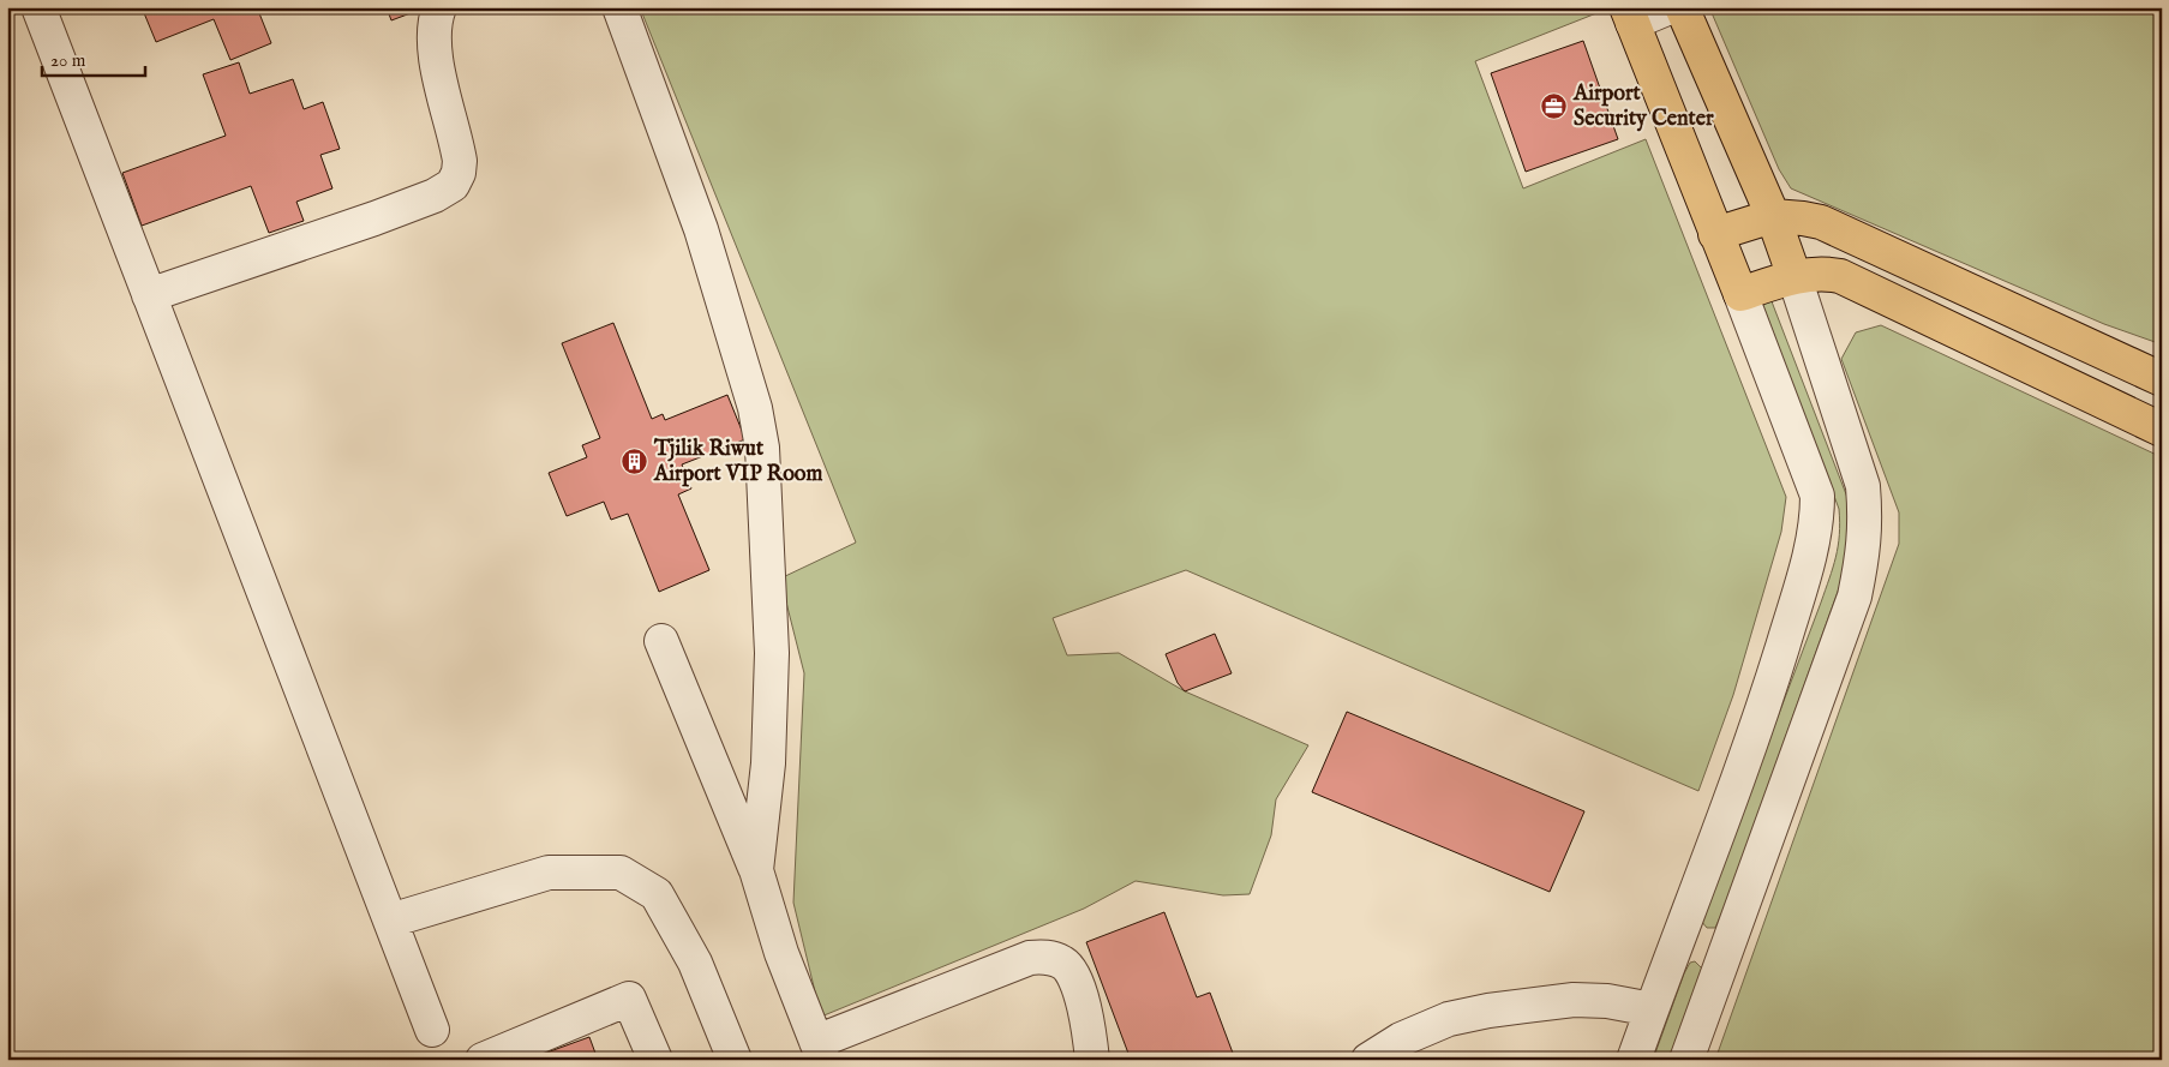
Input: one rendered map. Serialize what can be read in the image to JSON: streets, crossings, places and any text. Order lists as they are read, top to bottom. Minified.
{"places":{"office":["Airport Security Center"],"building":["Tjilik Riwut Airport VIP Room"]},"scale_bar":"20 m"}
